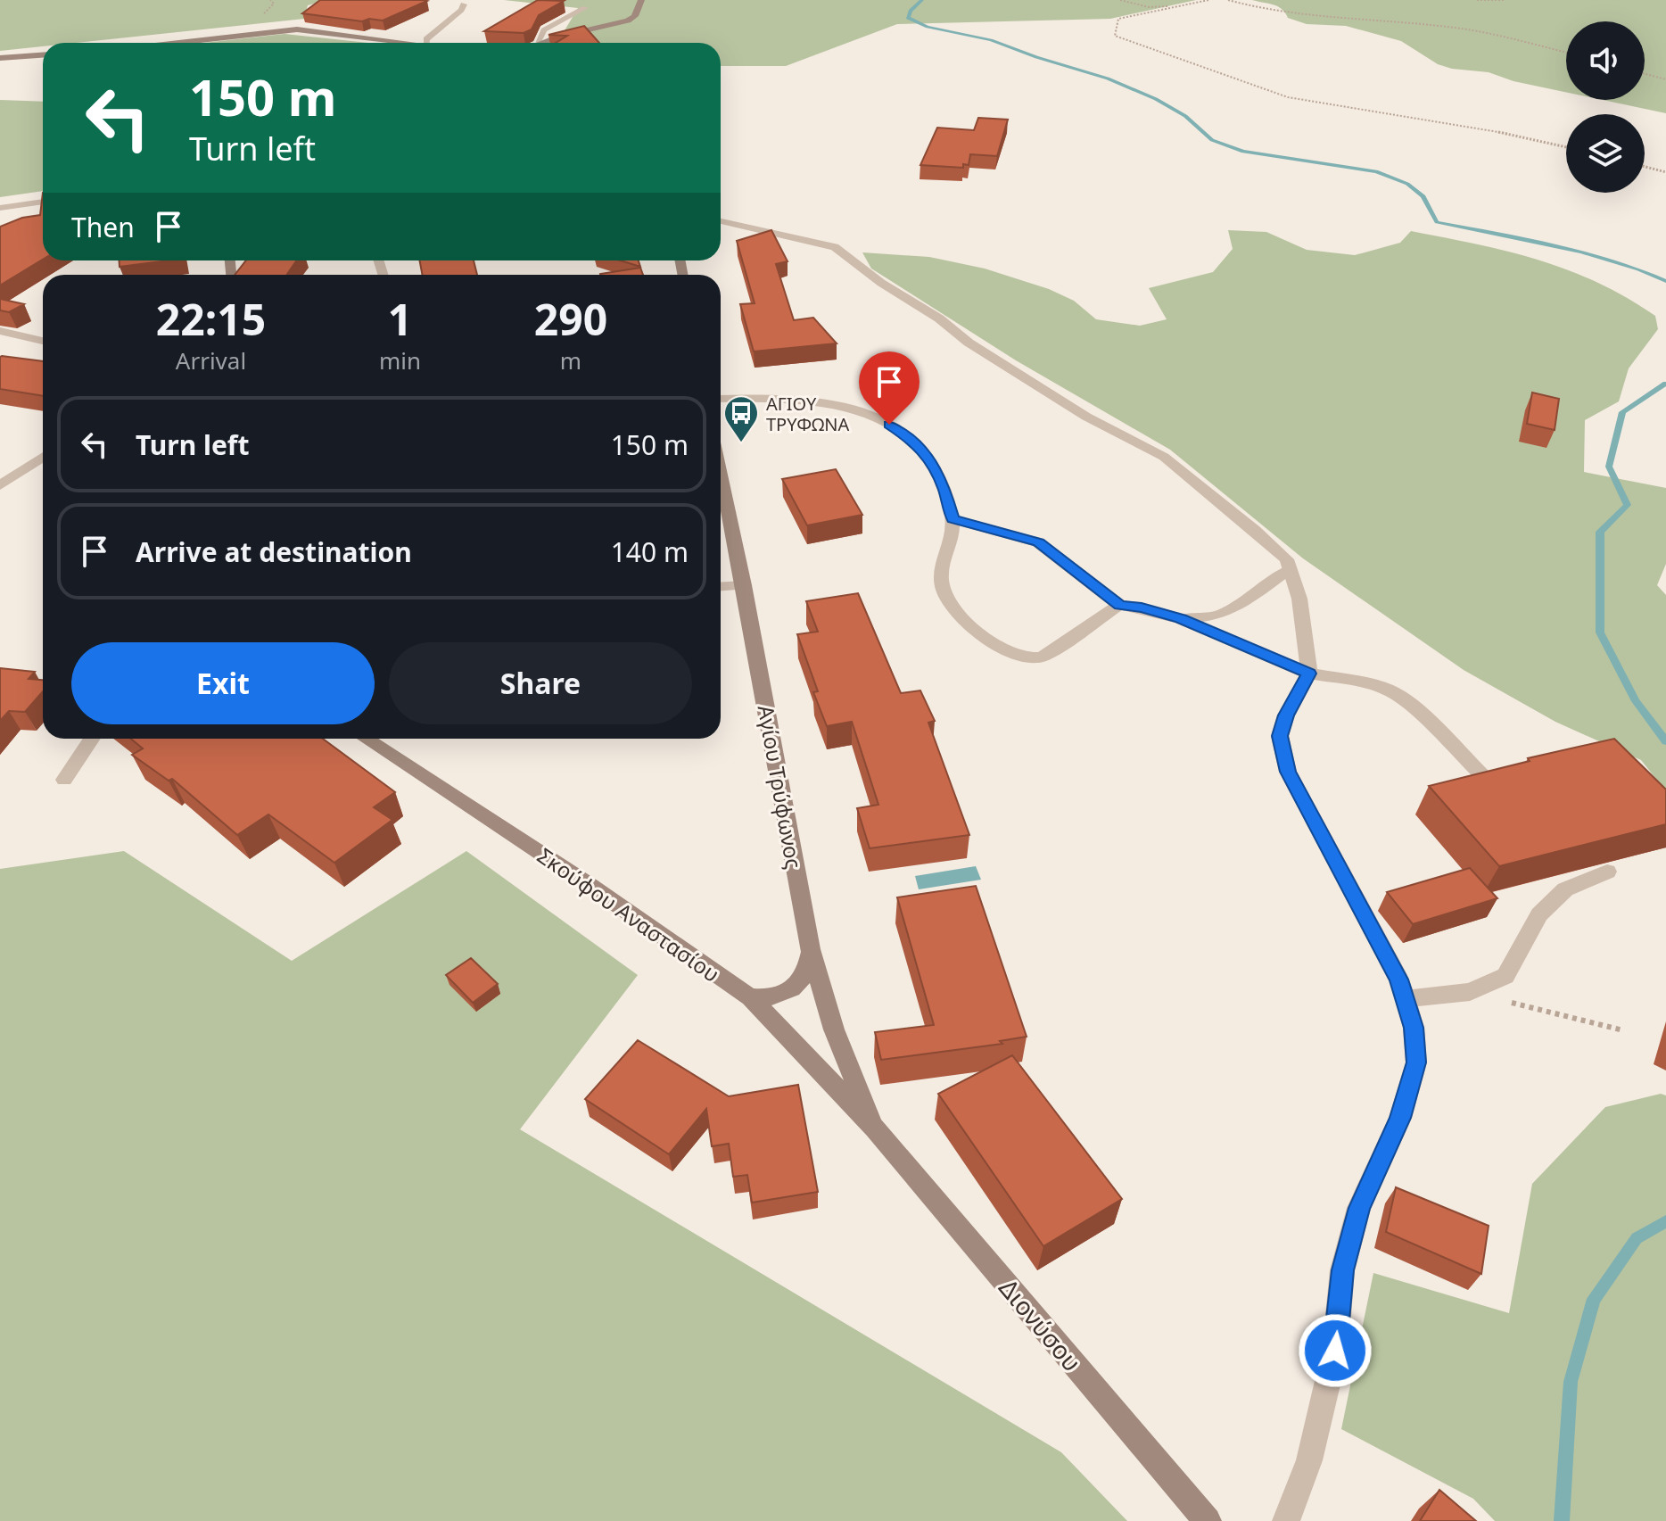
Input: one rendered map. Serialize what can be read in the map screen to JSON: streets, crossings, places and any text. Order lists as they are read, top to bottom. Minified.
{"streets":{"main road":["Αγίου Τρύφωνος","Σκούφου Αναστασίου","Διονύσου"]},"crossings":[["Αγίου Τρύφωνος","Σκούφου Αναστασίου"],["Αγίου Τρύφωνος","Διονύσου"],["Σκούφου Αναστασίου","Διονύσου"]],"places":{"bus stop":["ΑΓΙΟΥ ΤΡΥΦΩΝΑ"]},"page":{"turn":["150 m","Turn left"],"then":"Then","eta":["22:15","Arrival","1","min","290","m"],"list":[{"name":"Turn left","value":"150 m"},{"name":"Arrive at destination","value":"140 m"}],"buttons":["Exit","Share"]}}
